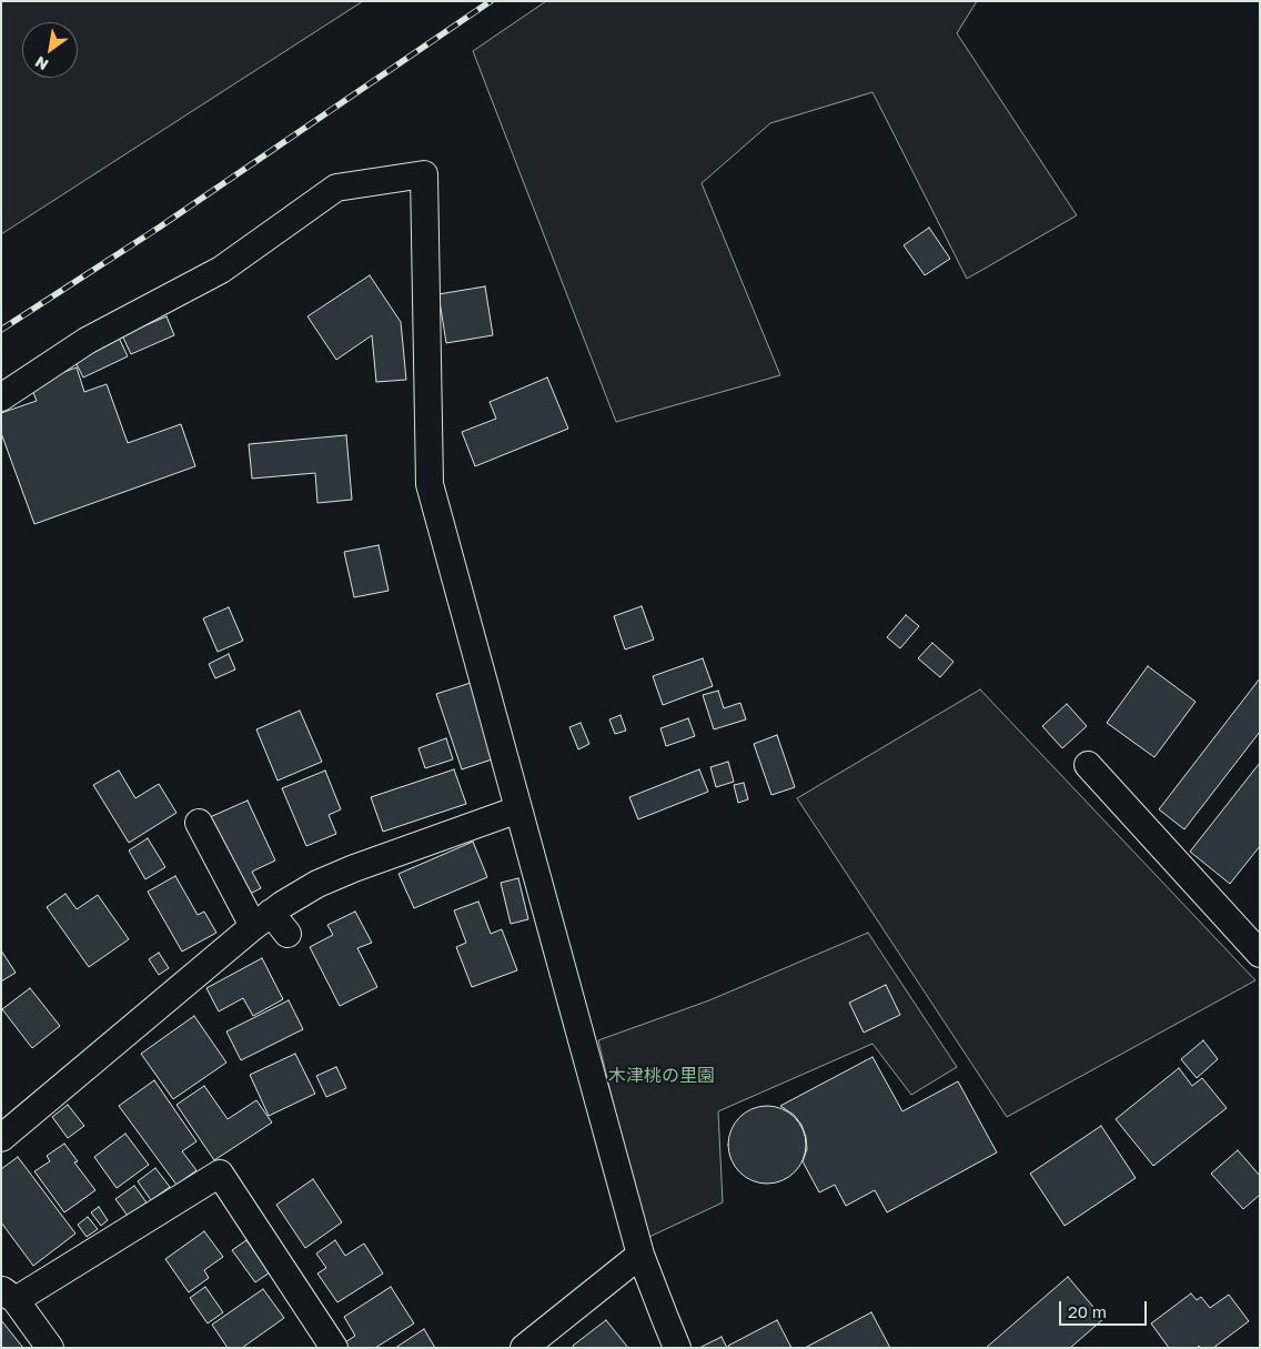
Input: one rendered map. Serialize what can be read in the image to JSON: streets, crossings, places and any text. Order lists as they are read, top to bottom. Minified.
{"parks":["木津桃の里園"],"scale_bar":"20 m","north":"bottom left"}
